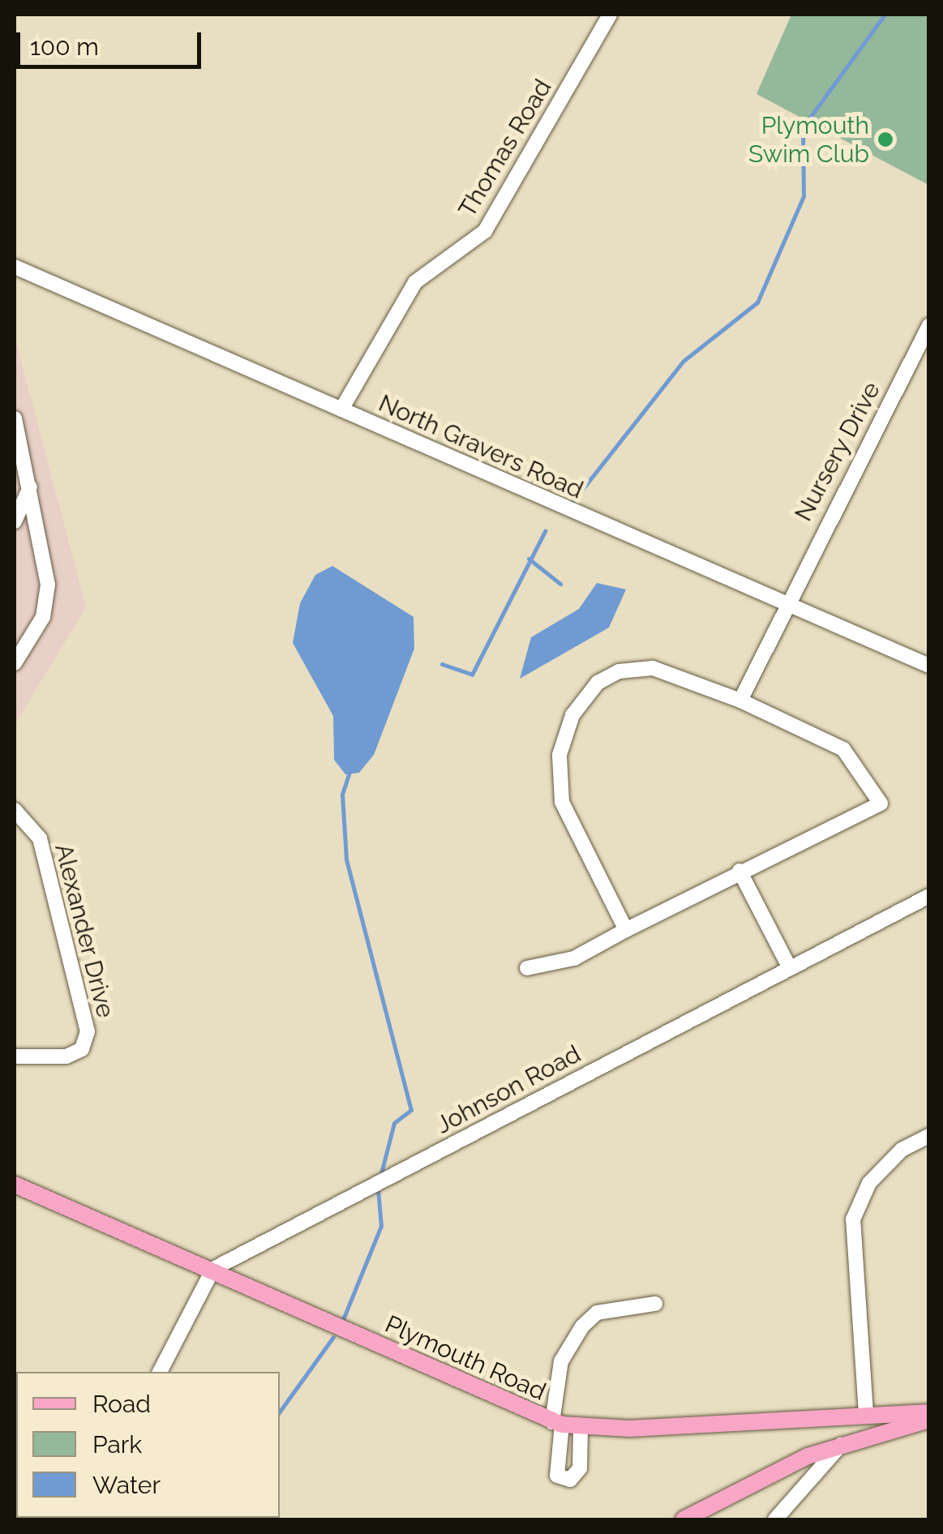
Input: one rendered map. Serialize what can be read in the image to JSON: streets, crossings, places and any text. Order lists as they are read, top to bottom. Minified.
{"streets":{"main road":["Plymouth Road"],"street":["Thomas Road","North Gravers Road","Nursery Drive","Alexander Drive","Johnson Road"]},"crossings":[["Thomas Road","North Gravers Road"],["North Gravers Road","Nursery Drive"],["Johnson Road","Plymouth Road"]],"places":["Plymouth Swim Club"],"legend":["Road","Park","Water"],"scale_bar":"100 m"}
